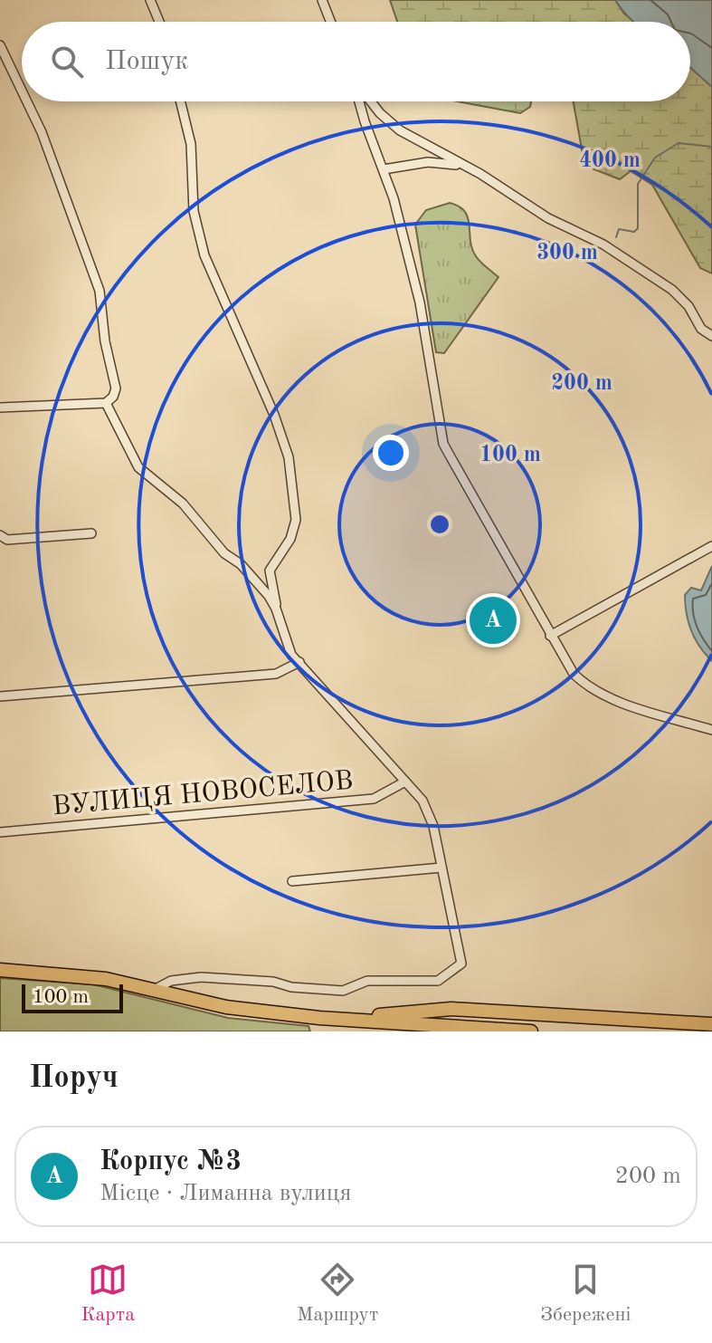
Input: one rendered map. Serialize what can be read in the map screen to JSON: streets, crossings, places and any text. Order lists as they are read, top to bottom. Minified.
{"streets":{"street":["ВУЛИЦЯ НОВОСЕЛОВ"]},"scale_bar":"100 m","page":{"search":"Пошук","pins":"A","scale":"100 m","heading":"Поруч","list":[{"mark":"A","name":"Корпус №3","note":"Місце · Лиманна вулиця","value":"200 m"}],"nav":["Карта","Маршрут","Збережені"]},"rings":["400 m","300 m","200 m","100 m"]}
